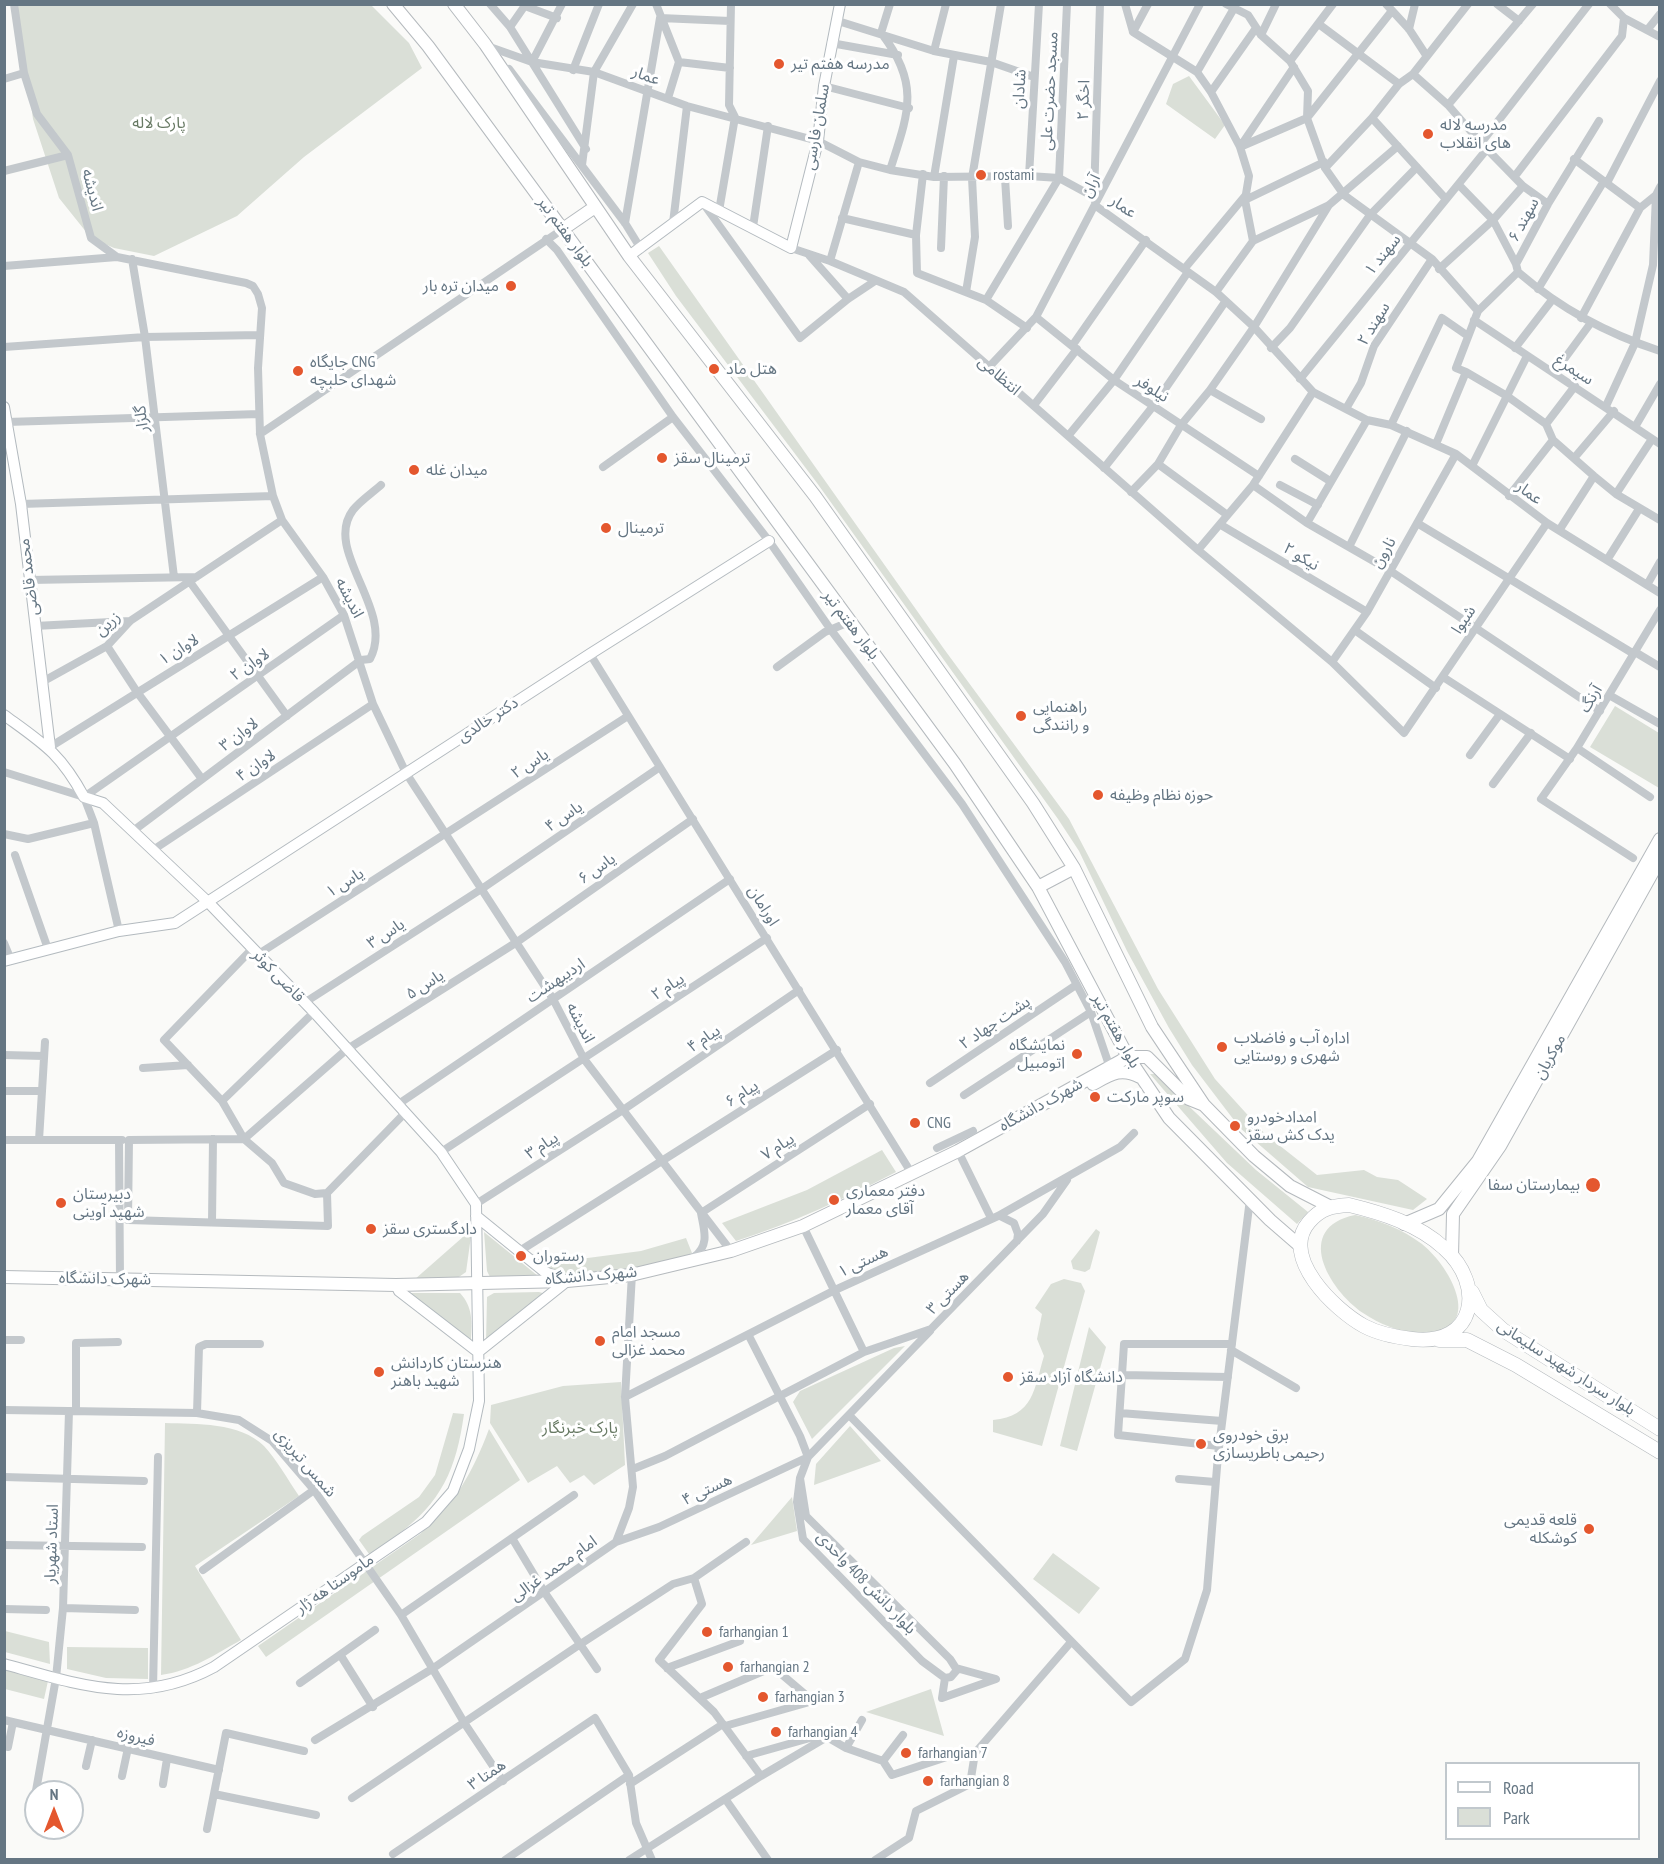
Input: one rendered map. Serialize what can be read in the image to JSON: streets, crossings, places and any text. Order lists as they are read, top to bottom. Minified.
{"streets":{"highway":["بلوار سردار شهید سلیمانی"],"main road":["سلمان فارسی","بلوار هفتم تیر","انتظامی","محمد قاضی","دکتر خالدی","قاضی کوثر","موکریان","شهرک دانشگاه","ماموستا هه ژار"],"street":["عمار","شادان","مسجد حضرت علی","اخگر ۲","آران","اندیشه","سهند ۶","سهند ۱","سهند ۲","سیمرغ","نیلوفر","گلزار","نارون","نیکو ۲","شیوا","زرین","لاوان ۱","لاوان ۲","آرنگ","لاوان ۳","یاس ۲","لاوان ۴","یاس ۴","یاس ۶","یاس ۱","اورامان","یاس ۳","اردیبهشت","یاس ۵","پیام ۲","پشت جهاد ۲","پیام ۴","پیام ۶","پیام ۳","پیام ۷","هستی ۱","هستی ۳","شمس تبریزی","هستی ۴","استاد شهریار","امام محمد غزالی","بلوار دانش 408 واحدی","فیروزه","همتا ۳"]},"crossings":[["عمار","شادان"],["عمار","مسجد حضرت علی"],["عمار","اخگر ۲"],["عمار","سلمان فارسی"],["عمار","آران"],["عمار","بلوار هفتم تیر"],["عمار","سهند ۱"],["عمار","سهند ۲"],["عمار","نارون"],["عمار","شیوا"],["اخگر ۲","آران"],["سلمان فارسی","انتظامی"],["آران","انتظامی"],["آران","نیلوفر"],["اندیشه","گلزار"],["اندیشه","زرین"],["اندیشه","لاوان ۱"],["اندیشه","لاوان ۲"],["اندیشه","دکتر خالدی"],["اندیشه","لاوان ۳"],["اندیشه","یاس ۲"],["اندیشه","لاوان ۴"],["اندیشه","یاس ۴"],["اندیشه","یاس ۶"],["اندیشه","یاس ۱"],["اندیشه","یاس ۳"],["اندیشه","اردیبهشت"],["اندیشه","یاس ۵"],["اندیشه","پیام ۲"],["اندیشه","پیام ۴"],["اندیشه","پیام ۶"],["اندیشه","شهرک دانشگاه"],["اندیشه","پیام ۳"],["اندیشه","پیام ۷"],["سهند ۶","سیمرغ"],["بلوار هفتم تیر","موکریان"],["بلوار هفتم تیر","شهرک دانشگاه"],["بلوار هفتم تیر","بلوار سردار شهید سلیمانی"],["انتظامی","نارون"],["انتظامی","شیوا"],["نارون","نیکو ۲"],["محمد قاضی","زرین"],["محمد قاضی","لاوان ۱"],["لاوان ۲","قاضی کوثر"],["دکتر خالدی","اورامان"],["دکتر خالدی","قاضی کوثر"],["لاوان ۳","قاضی کوثر"],["یاس ۲","یاس ۱"],["یاس ۲","اورامان"],["لاوان ۴","قاضی کوثر"],["یاس ۴","اورامان"],["یاس ۴","یاس ۳"],["یاس ۶","اورامان"],["یاس ۶","یاس ۵"],["یاس ۱","قاضی کوثر"],["اورامان","اردیبهشت"],["اورامان","پیام ۲"],["اورامان","پیام ۴"],["اورامان","پیام ۶"],["اورامان","شهرک دانشگاه"],["اورامان","پیام ۷"],["یاس ۳","قاضی کوثر"],["قاضی کوثر","اردیبهشت"],["قاضی کوثر","یاس ۵"],["قاضی کوثر","پیام ۲"],["قاضی کوثر","پیام ۶"],["قاضی کوثر","شهرک دانشگاه"],["قاضی کوثر","پیام ۳"],["پیام ۴","پیام ۳"],["موکریان","بلوار سردار شهید سلیمانی"],["شهرک دانشگاه","امام محمد غزالی"],["شهرک دانشگاه","ماموستا هه ژار"],["هستی ۱","هستی ۳"],["هستی ۱","امام محمد غزالی"],["هستی ۳","امام محمد غزالی"],["شمس تبریزی","استاد شهریار"],["شمس تبریزی","امام محمد غزالی"],["شمس تبریزی","ماموستا هه ژار"],["شمس تبریزی","همتا ۳"],["هستی ۴","امام محمد غزالی"],["استاد شهریار","ماموستا هه ژار"],["استاد شهریار","فیروزه"]],"parks":["پارک لاله","پارک خبرنگار"],"places":["مدرسه هفتم تیر","مدرسه لاله های انقلاب","rostami","میدان تره بار","هتل ماد","جایگاه CNG شهدای حلبچه","ترمینال سقز","میدان غله","ترمینال","راهنمایی و رانندگی","حوزه نظام وظیفه","اداره آب و فاضلاب شهری و روستایی","نمایشگاه اتومبیل","سوپر مارکت","CNG","امدادخودرو یدک کش سقز","بیمارستان سفا","دفتر معماری آقای معمار","دبیرستان شهید آوینی","دادگستری سقز","رستوران","مسجد امام محمد غزالی","هنرستان کاردانش شهید باهنر","دانشگاه آزاد سقز","برق خودروی رحیمی باطریسازی","قلعه قدیمی کوشکله","farhangian 1","farhangian 2","farhangian 3","farhangian 4","farhangian 7","farhangian 8"],"legend":["Road","Park"],"north":"top"}
